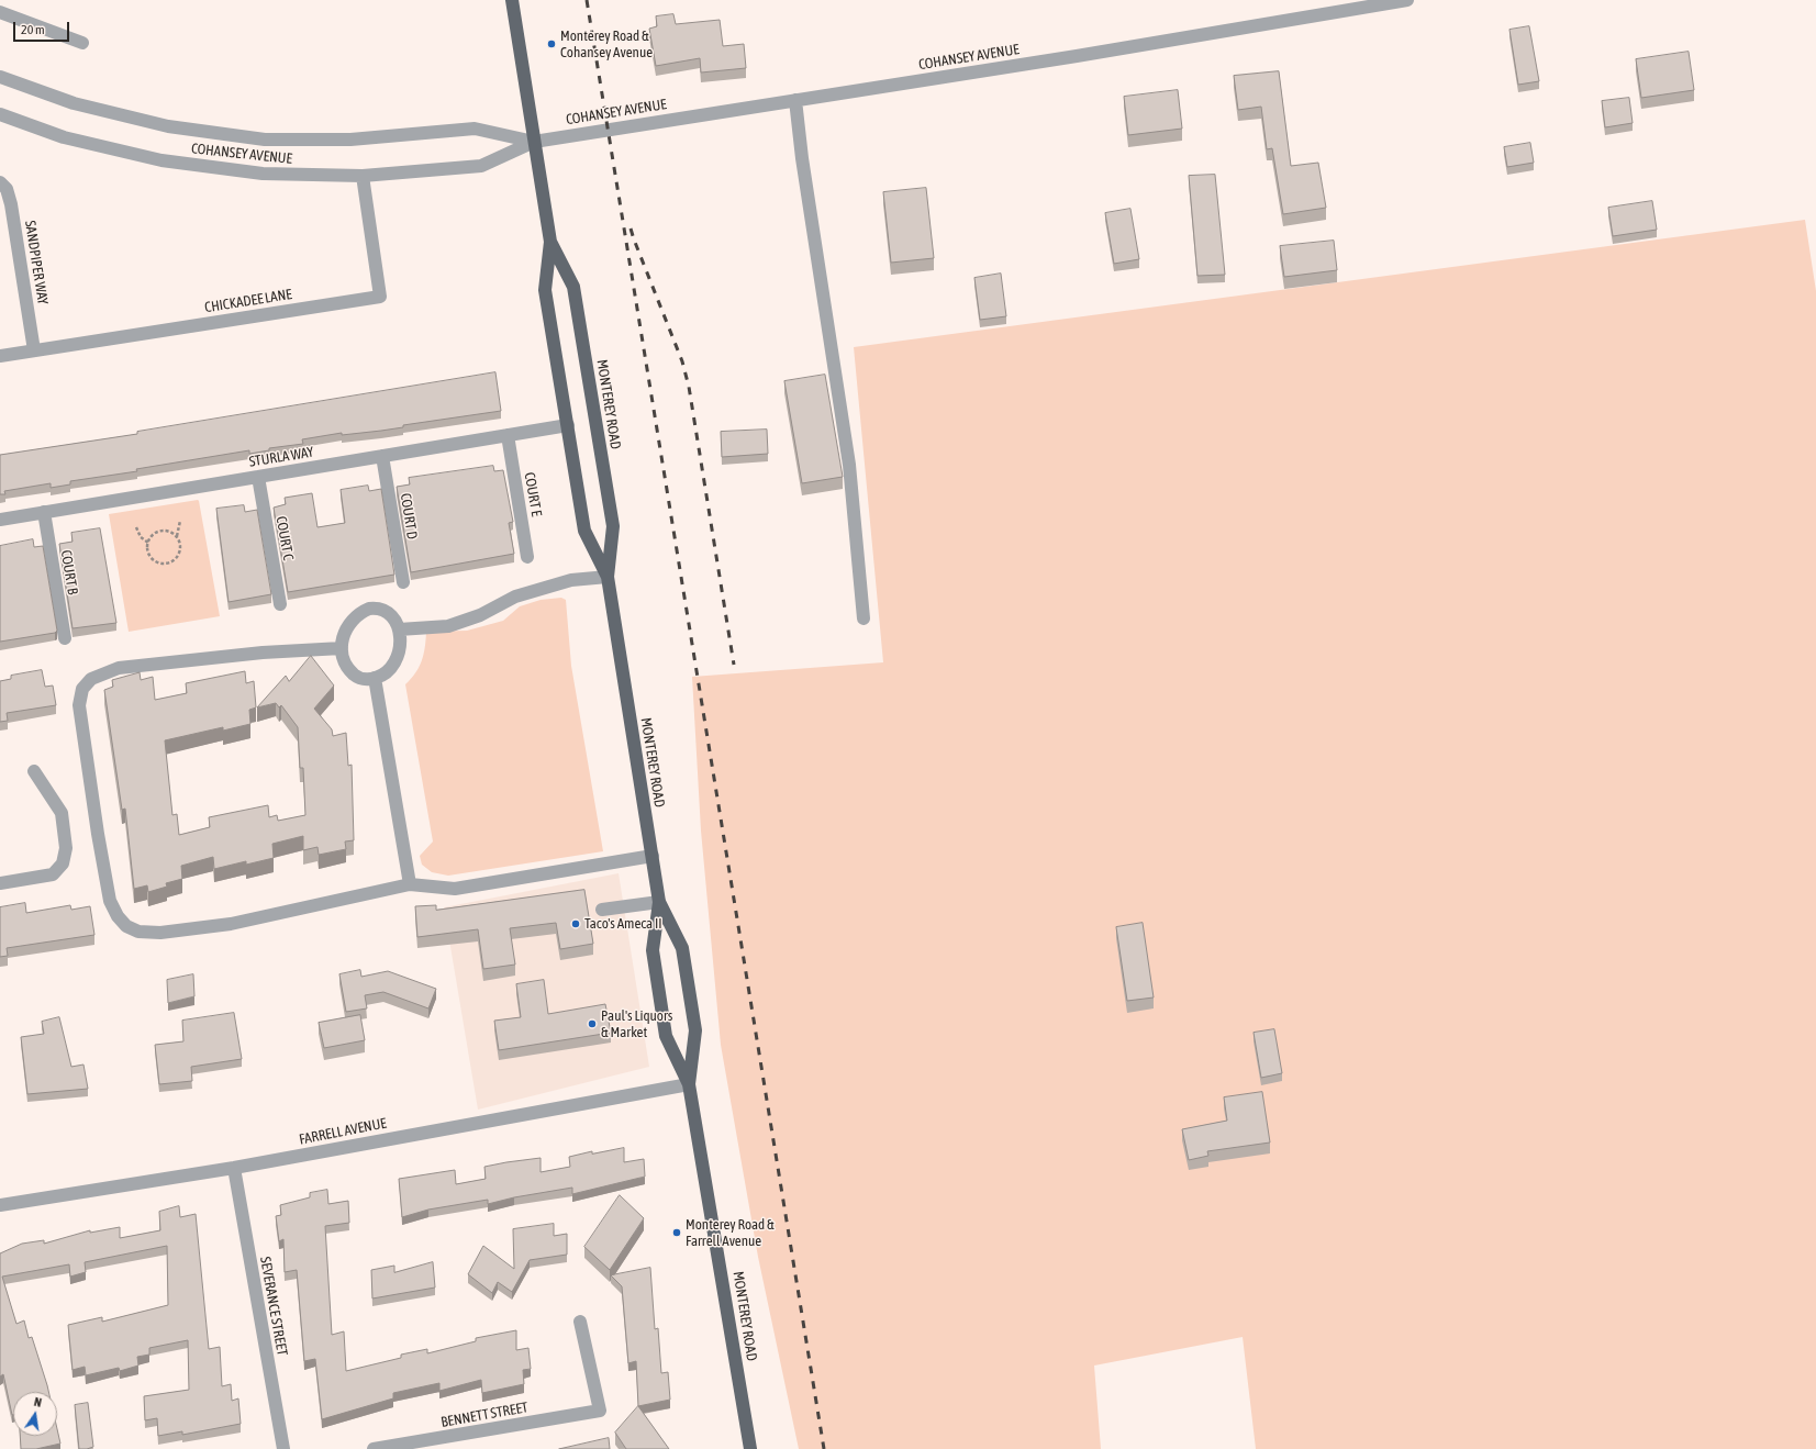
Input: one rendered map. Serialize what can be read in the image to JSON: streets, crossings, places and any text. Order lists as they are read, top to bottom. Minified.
{"streets":{"main road":["MONTEREY ROAD"],"street":["COHANSEY AVENUE","SANDPIPER WAY","CHICKADEE LANE","STURLA WAY","COURT E","COURT D","COURT C","COURT B","FARRELL AVENUE","SEVERANCE STREET","BENNETT STREET"]},"crossings":[["COHANSEY AVENUE","CHICKADEE LANE"],["COHANSEY AVENUE","MONTEREY ROAD"],["SANDPIPER WAY","CHICKADEE LANE"],["MONTEREY ROAD","STURLA WAY"],["MONTEREY ROAD","FARRELL AVENUE"],["STURLA WAY","COURT E"],["STURLA WAY","COURT D"],["STURLA WAY","COURT C"],["STURLA WAY","COURT B"],["FARRELL AVENUE","SEVERANCE STREET"]],"places":["Monterey Road & Cohansey Avenue","Taco's Ameca II","Paul's Liquors & Market","Monterey Road & Farrell Avenue"],"scale_bar":"20 m","north":"top"}
